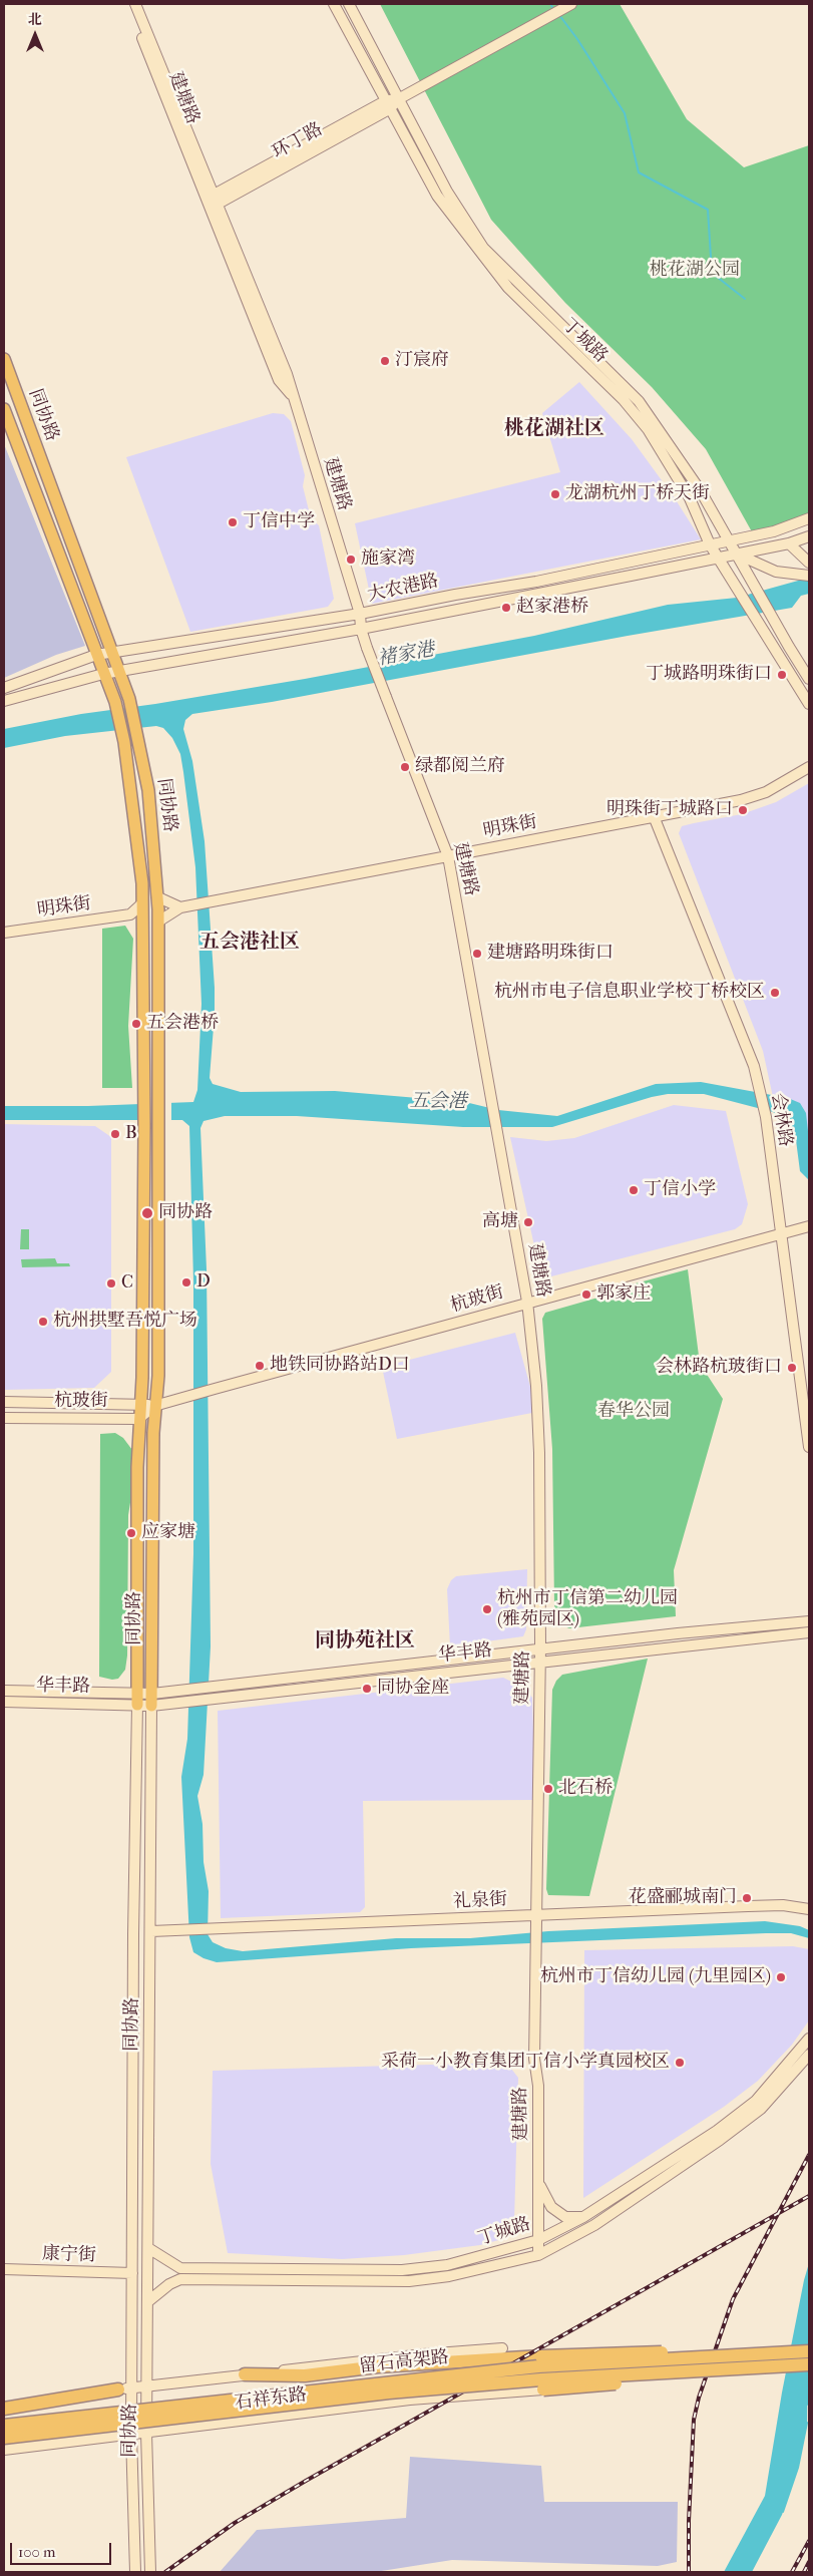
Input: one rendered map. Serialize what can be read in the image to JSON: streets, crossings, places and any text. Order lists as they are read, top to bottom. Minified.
{"streets":{"highway":["留石高架路"],"main road":["建塘路","环丁路","丁城路","同协路","大农港路","明珠街","会林路","杭玻街","华丰路","礼泉街","康宁街","石祥东路"]},"crossings":[["建塘路","环丁路"],["建塘路","丁城路"],["建塘路","大农港路"],["建塘路","明珠街"],["建塘路","杭玻街"],["建塘路","华丰路"],["建塘路","礼泉街"],["环丁路","丁城路"],["丁城路","同协路"],["丁城路","大农港路"],["同协路","大农港路"],["同协路","明珠街"],["同协路","杭玻街"],["同协路","华丰路"],["同协路","礼泉街"],["同协路","康宁街"],["同协路","石祥东路"],["明珠街","会林路"],["会林路","杭玻街"]],"districts":["桃花湖社区","五会港社区","同协苑社区"],"water":["褚家港","五会港"],"parks":["桃花湖公园","春华公园"],"places":["汀宸府","龙湖杭州丁桥天街","丁信中学","施家湾","赵家港桥","丁城路明珠街口","绿都阅兰府","明珠街丁城路口","建塘路明珠街口","杭州市电子信息职业学校丁桥校区","五会港桥","B","丁信小学","同协路","高塘","D","C","郭家庄","杭州拱墅吾悦广场","地铁同协路站D口","会林路杭玻街口","应家塘","杭州市丁信第二幼儿园 (雅苑园区)","同协金座","北石桥","花盛郦城南门","杭州市丁信幼儿园 (九里园区)","采荷一小教育集团丁信小学真园校区"],"scale_bar":"100 m","north":"top"}
